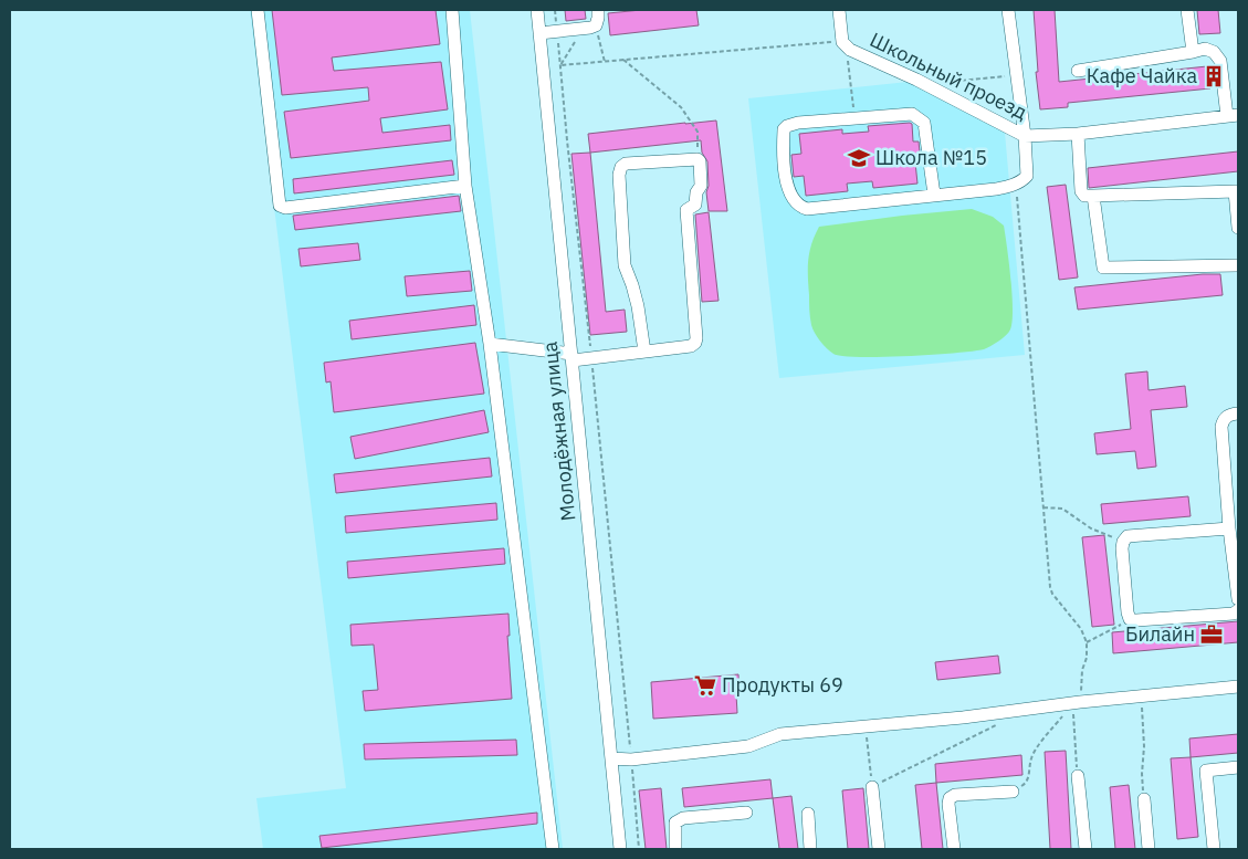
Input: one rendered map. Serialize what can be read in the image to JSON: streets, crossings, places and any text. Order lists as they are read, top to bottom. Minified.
{"streets":{"street":["Школьный проезд","Молодёжная улица"]},"places":{"building":["Кафе Чайка"],"school or university":["Школа №15"],"office":["Билайн"],"supermarket":["Продукты 69"]}}
